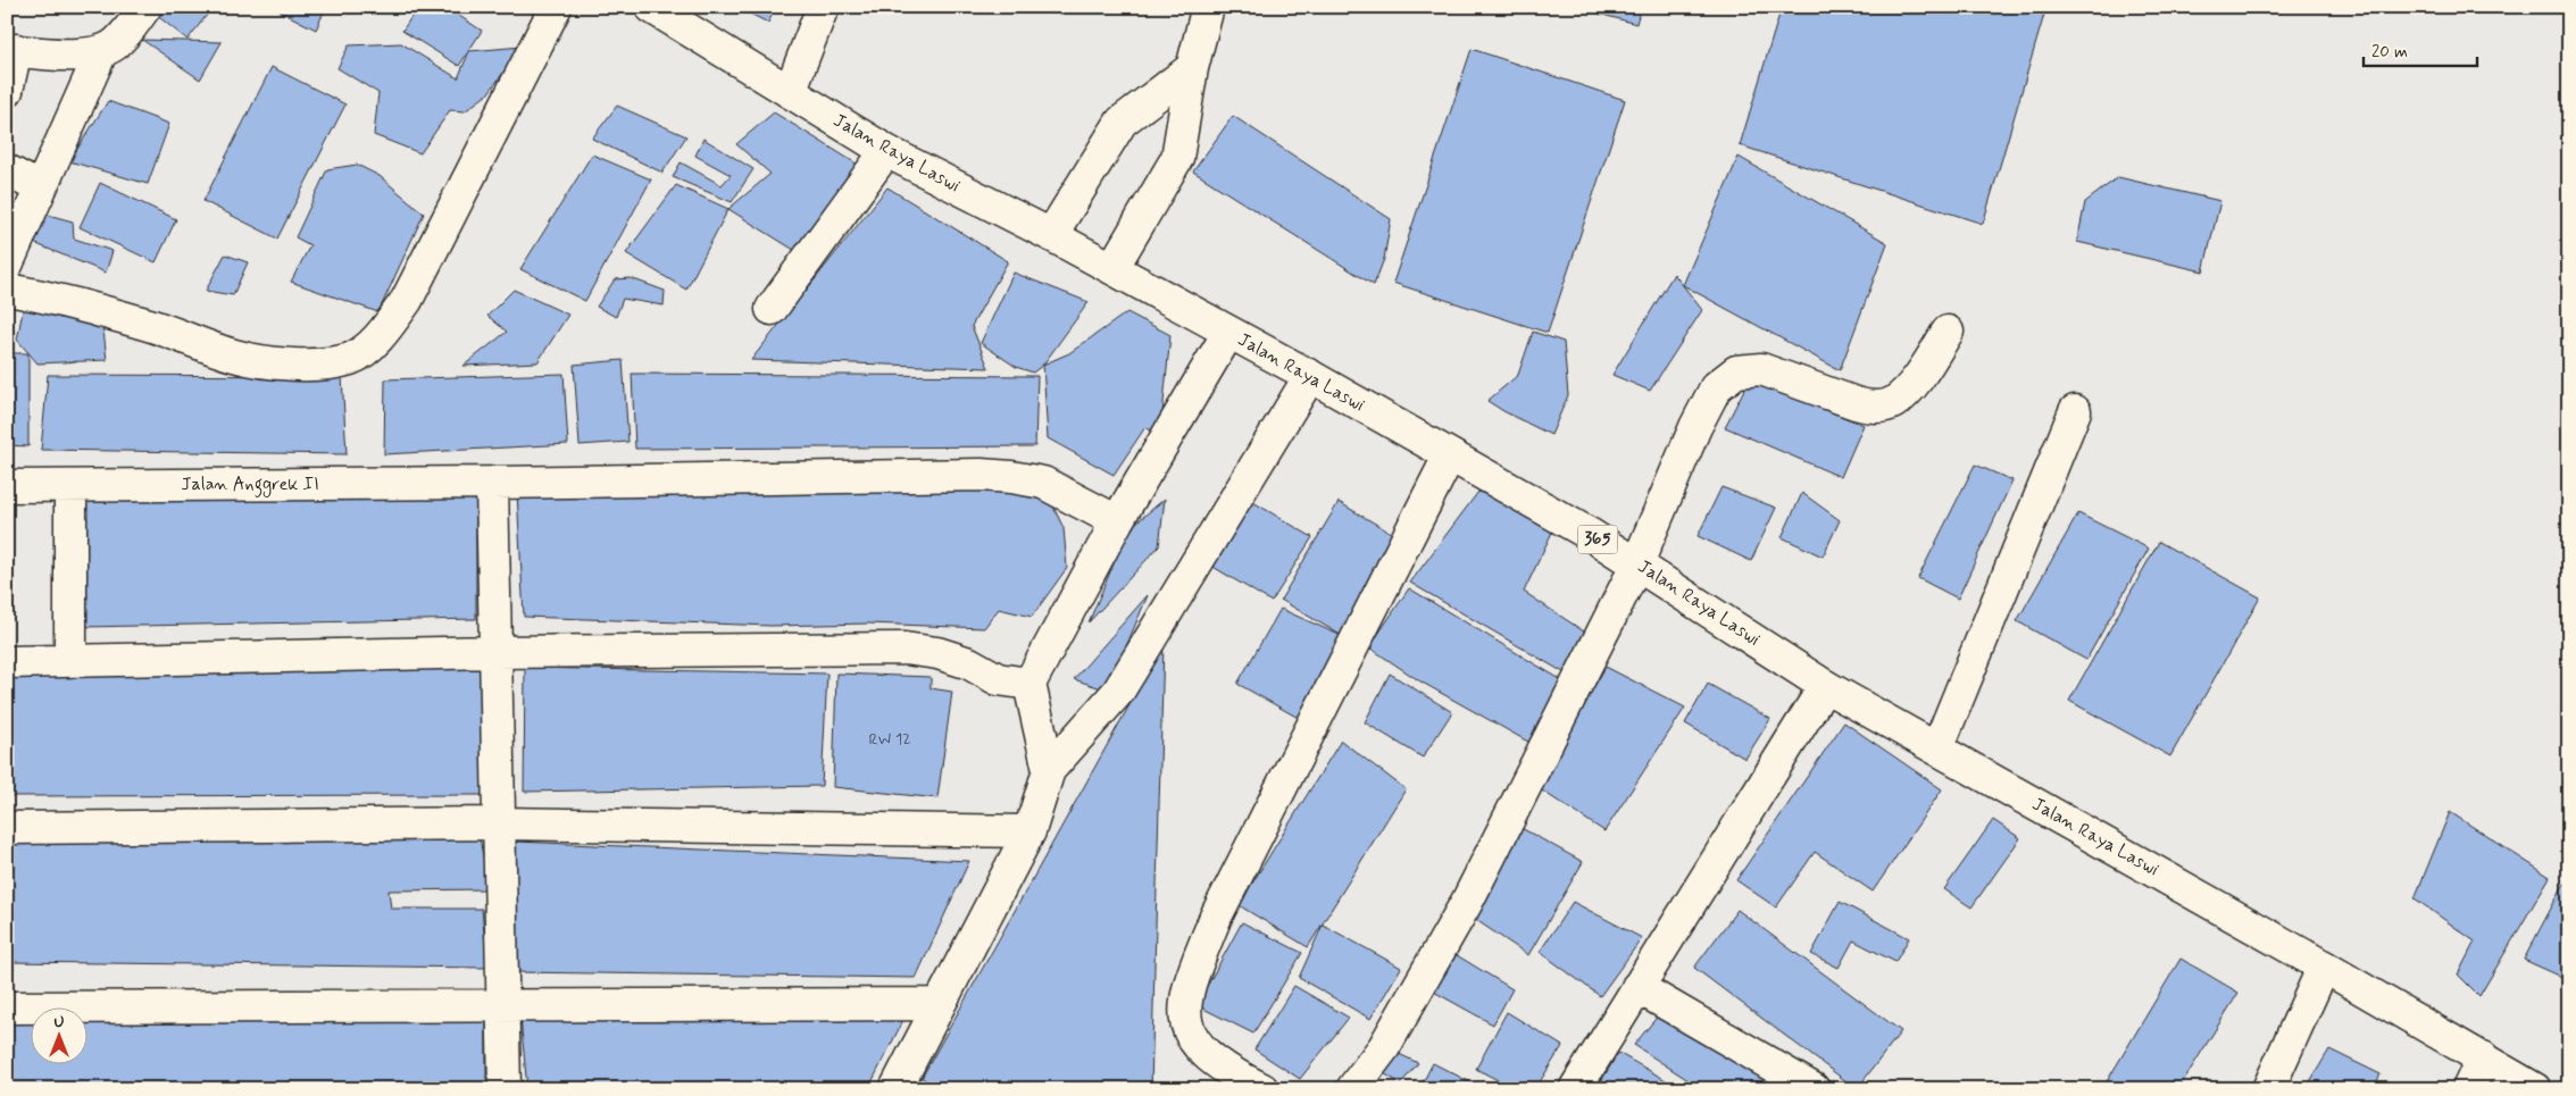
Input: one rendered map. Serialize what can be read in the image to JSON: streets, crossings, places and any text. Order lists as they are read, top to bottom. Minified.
{"streets":{"street":["Jalan Raya Laswi","Jalan Anggrek II","365"]},"house_numbers":["RW 12"],"scale_bar":"20 m","north":"top"}
